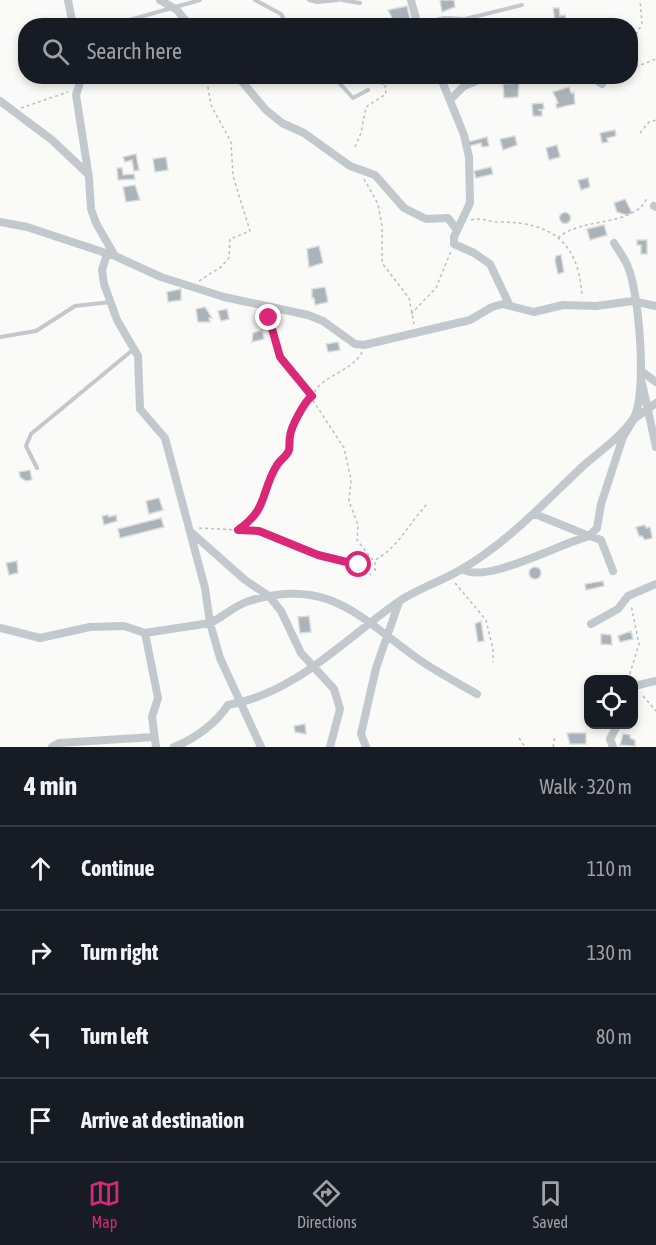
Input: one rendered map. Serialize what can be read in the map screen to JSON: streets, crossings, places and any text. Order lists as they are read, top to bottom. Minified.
{"page":{"search":"Search here","heading":["4 min","Walk · 320 m"],"list":[["Continue","110 m"],["Turn right","130 m"],["Turn left","80 m"],"Arrive at destination"],"nav":["Map","Directions","Saved"]}}
